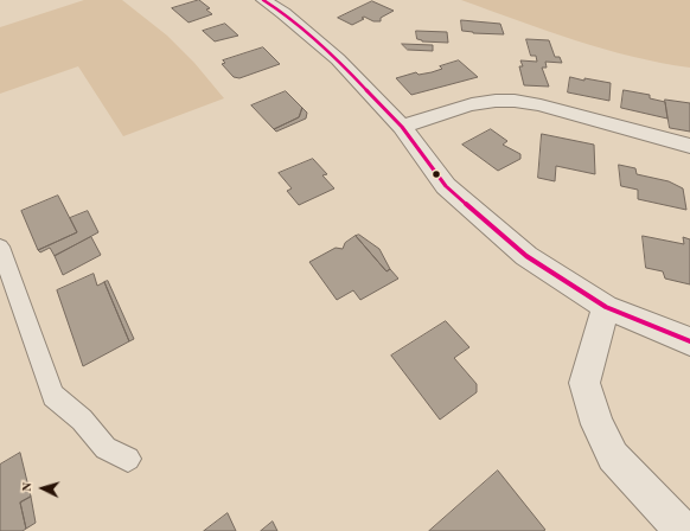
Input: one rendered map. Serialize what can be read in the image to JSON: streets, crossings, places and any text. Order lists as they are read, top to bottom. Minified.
{"north":"left"}
